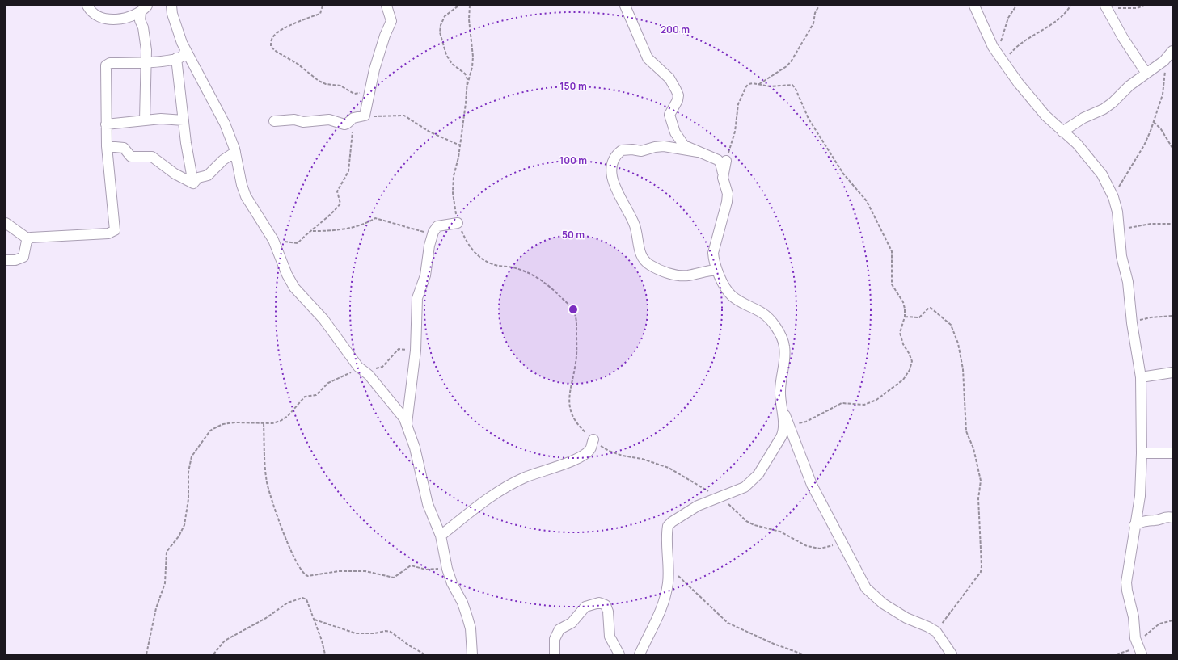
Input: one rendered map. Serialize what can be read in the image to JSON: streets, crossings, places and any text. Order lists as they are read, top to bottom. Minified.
{"rings":["200 m","150 m","100 m","50 m"]}
